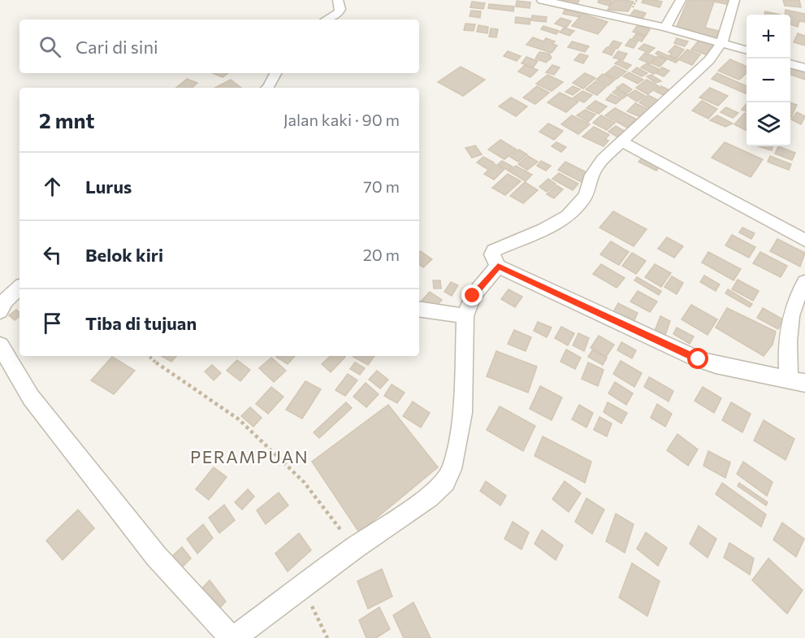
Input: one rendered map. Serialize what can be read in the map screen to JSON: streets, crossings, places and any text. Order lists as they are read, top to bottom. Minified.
{"districts":["PERAMPUAN"],"page":{"map_buttons":["+","−"],"search":"Cari di sini","heading":["2 mnt","Jalan kaki · 90 m"],"list":[["Lurus","70 m"],["Belok kiri","20 m"],"Tiba di tujuan"]}}
